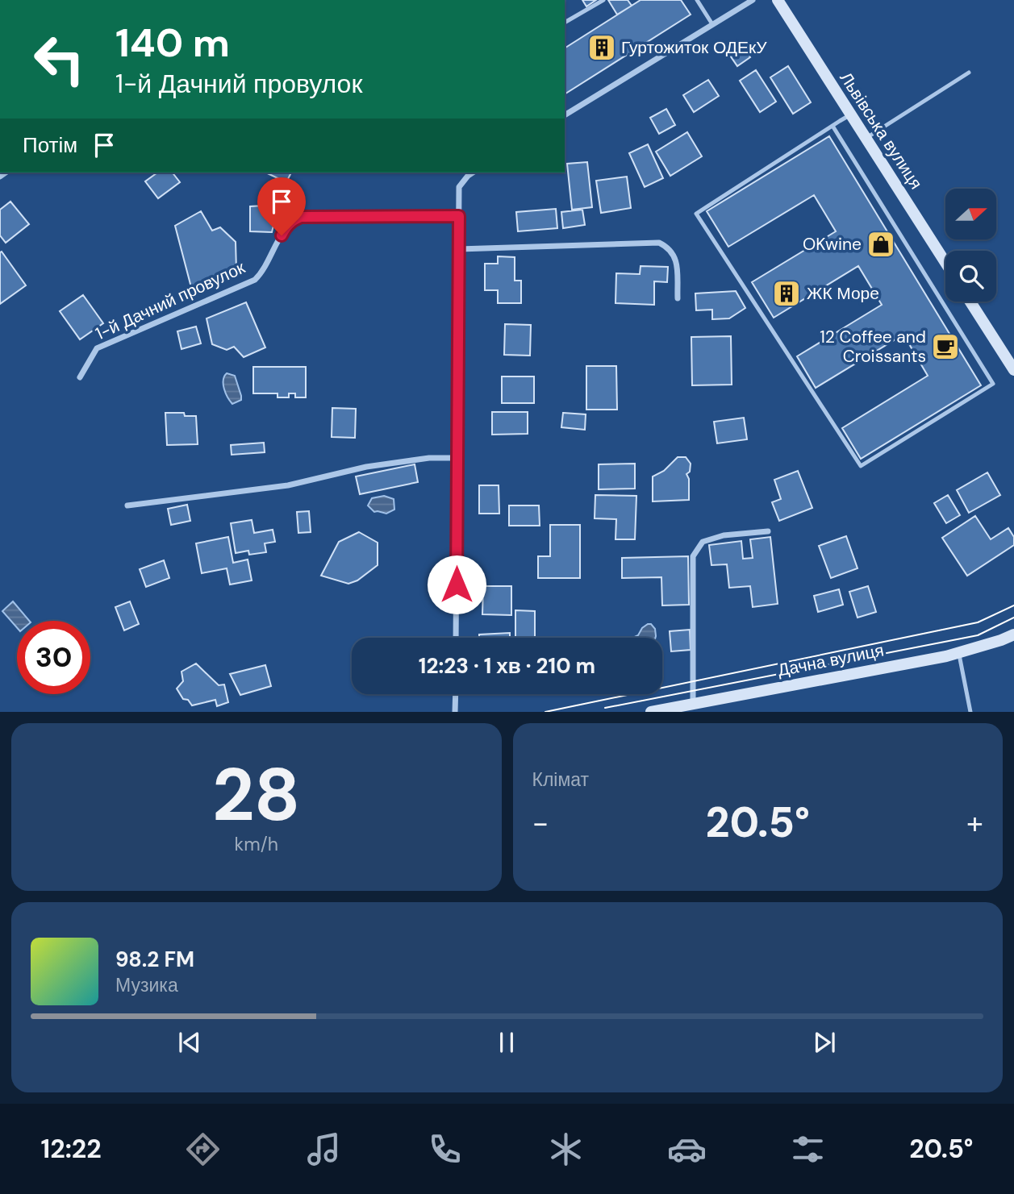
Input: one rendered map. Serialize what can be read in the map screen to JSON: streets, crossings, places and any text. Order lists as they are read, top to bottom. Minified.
{"streets":{"main road":["Львівська вулиця","Дачна вулиця"],"street":["1-й Дачний провулок"]},"places":{"building":["Гуртожиток ОДЕкУ","ЖК Море"],"shop":["OKwine"],"cafe":["12 Coffee and Croissants"]},"north":"right","page":{"turn":["140 m","1-й Дачний провулок"],"then":"Потім","limit":"30","trip":"12:23 · 1 хв · 210 m","tile":[["28","km/h"],"Клімат"],"heat":["−","20.5°","+"],"song":["98.2 FM","Музика"],"tabs":["12:22","20.5°"]}}
